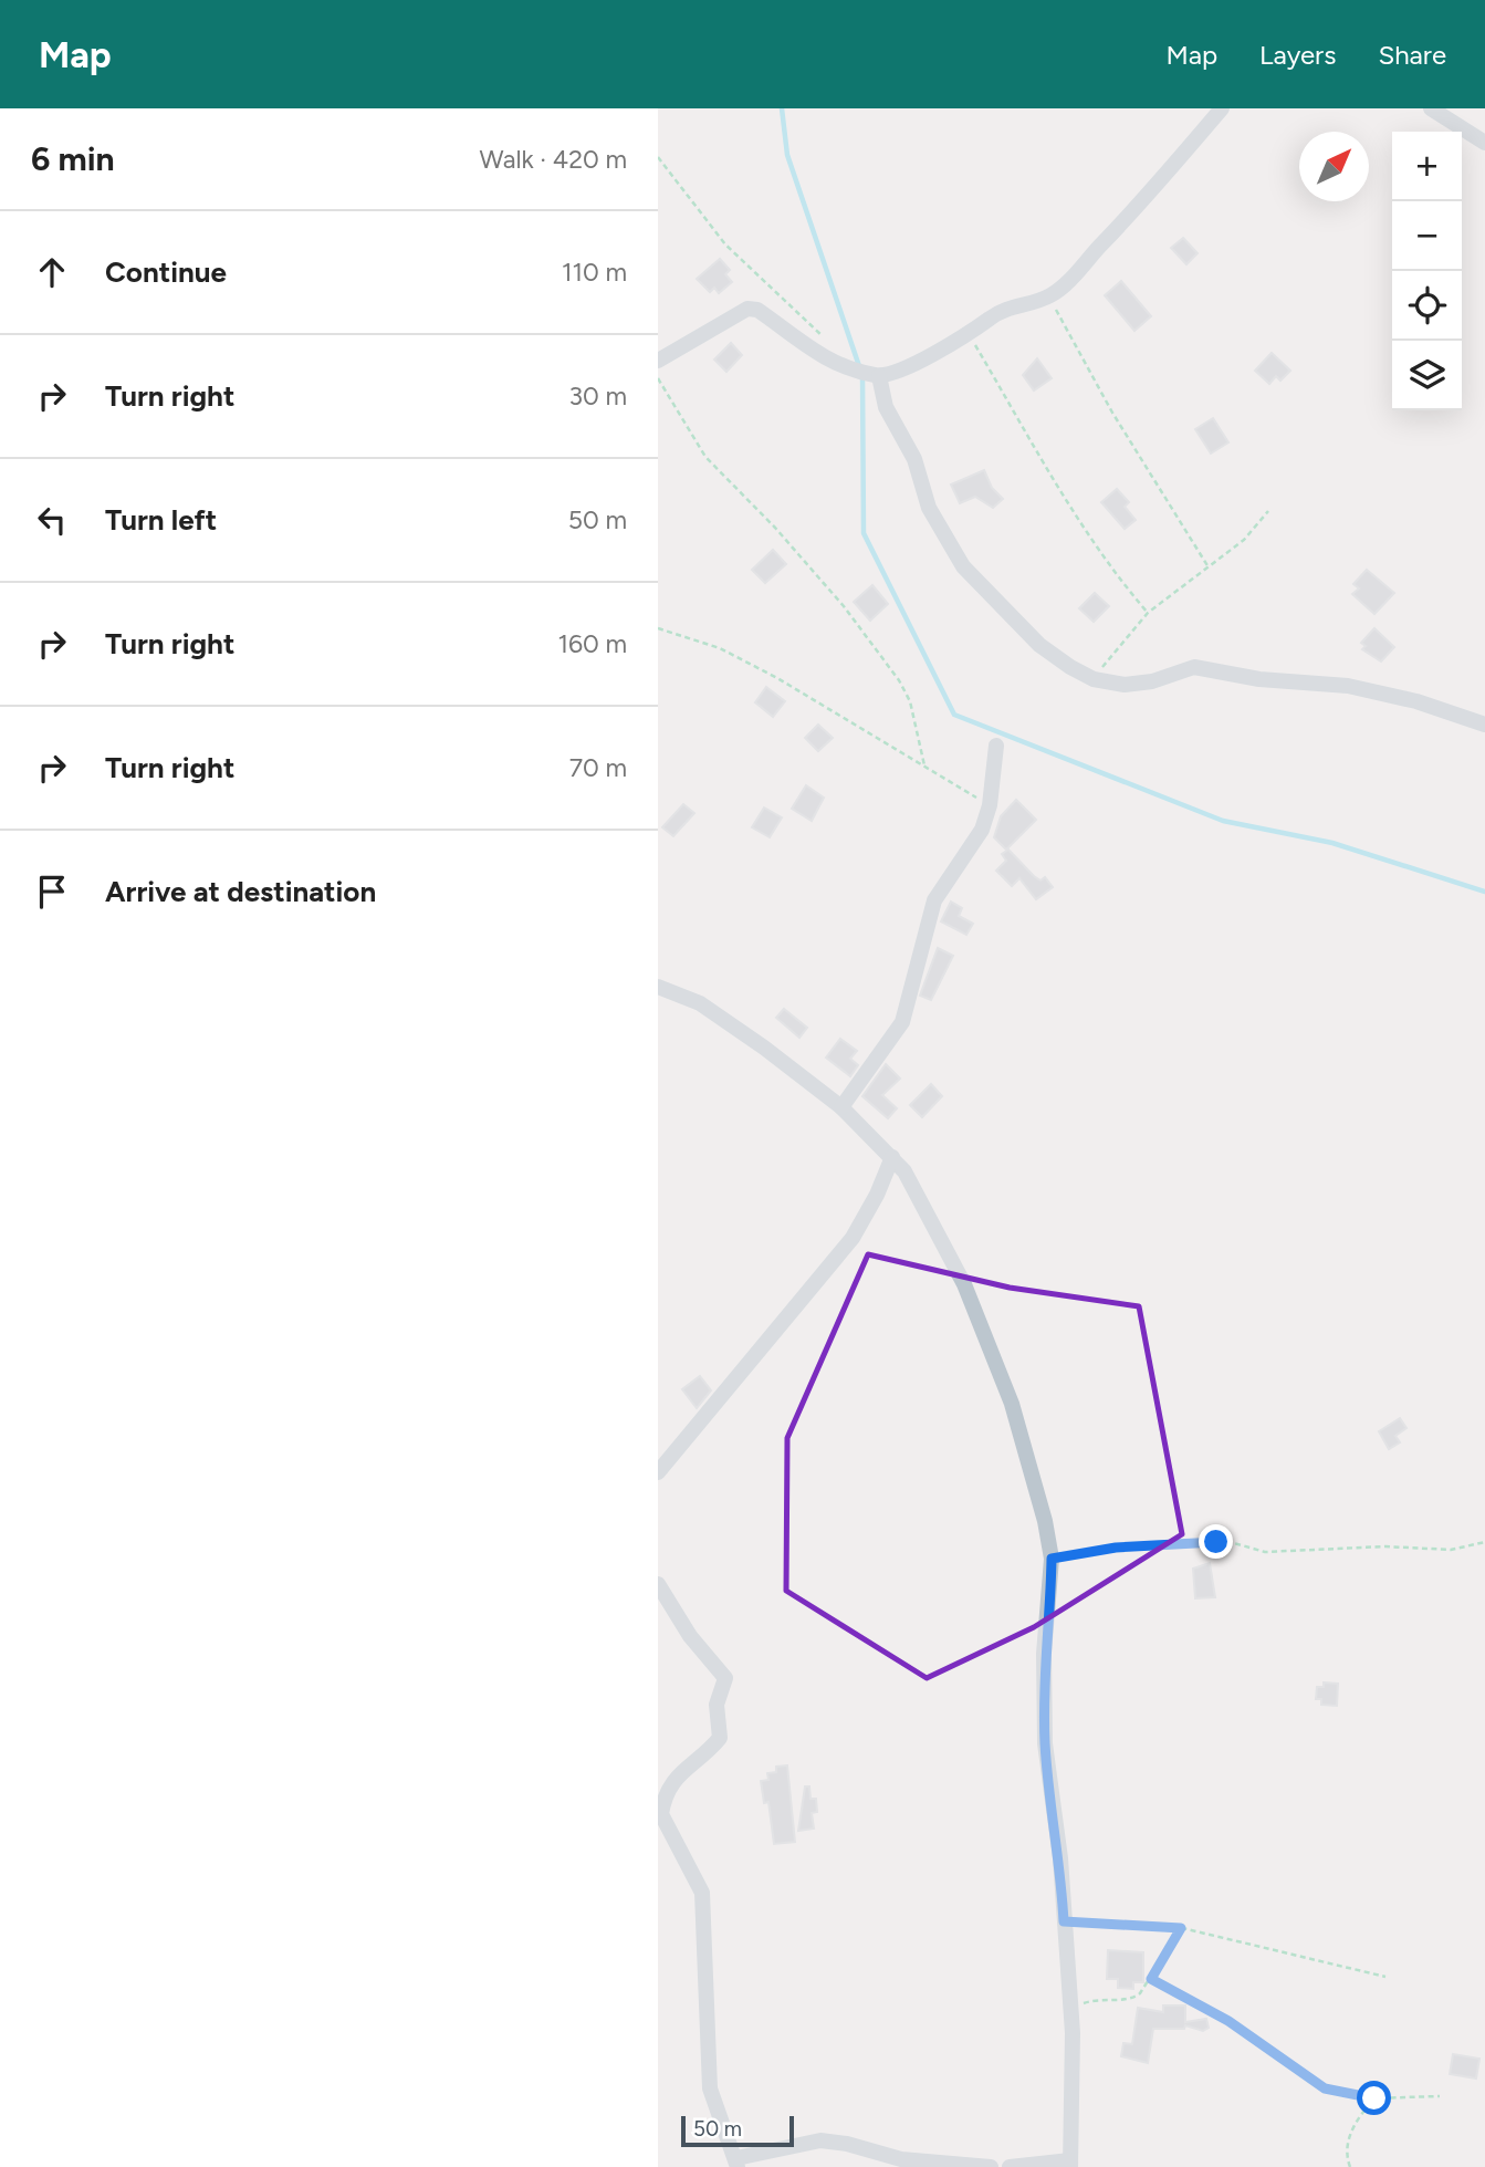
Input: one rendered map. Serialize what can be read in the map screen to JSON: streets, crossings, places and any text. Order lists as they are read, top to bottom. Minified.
{"scale_bar":"50 m","north":"top right","page":{"header":"Map","nav":["Map","Layers","Share"],"heading":["6 min","Walk · 420 m"],"map_buttons":["+","−"],"list":[["Continue","110 m"],["Turn right","30 m"],["Turn left","50 m"],["Turn right","160 m"],["Turn right","70 m"],"Arrive at destination"],"scale":"50 m"}}
